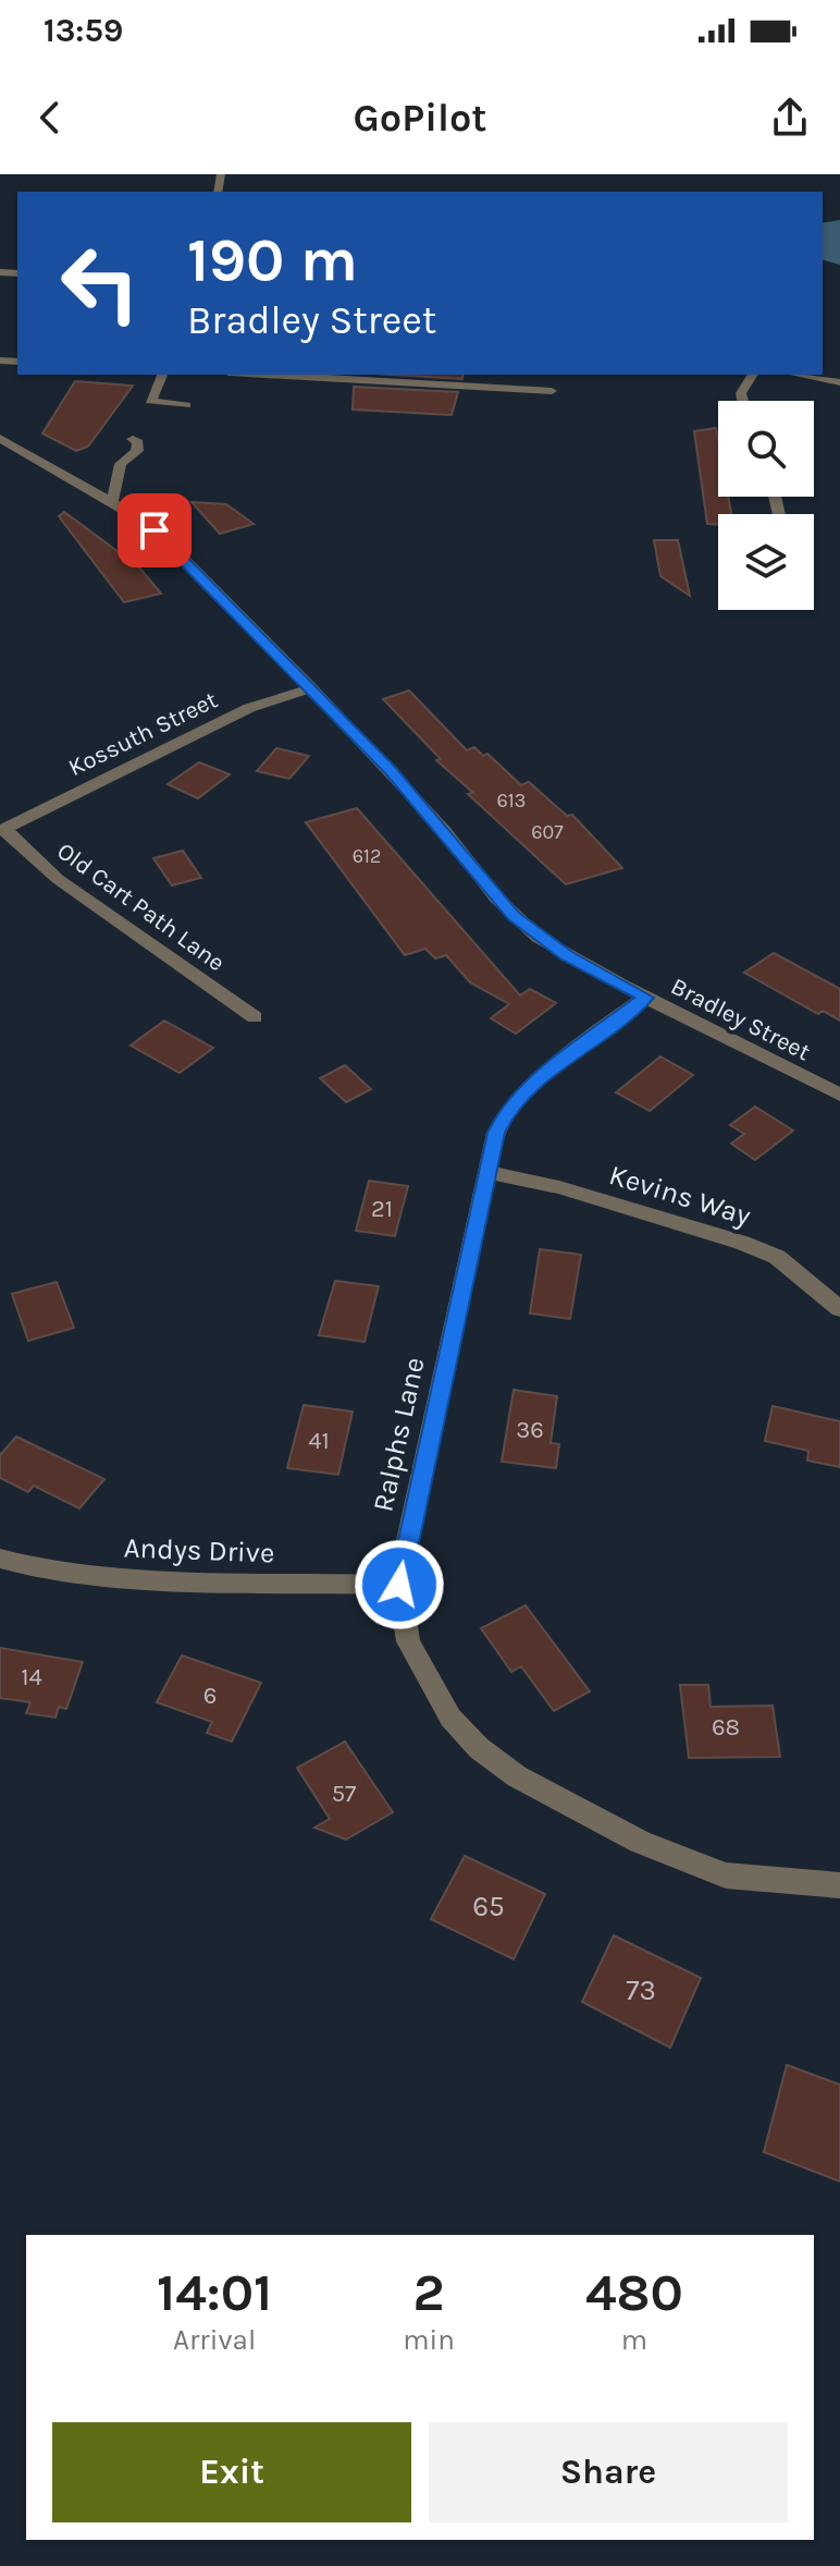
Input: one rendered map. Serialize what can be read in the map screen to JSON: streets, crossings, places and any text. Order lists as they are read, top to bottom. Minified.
{"streets":{"street":["Kossuth Street","Old Cart Path Lane","Bradley Street","Kevins Way","Ralphs Lane","Andys Drive"]},"crossings":[["Kossuth Street","Old Cart Path Lane"],["Kossuth Street","Bradley Street"],["Bradley Street","Ralphs Lane"],["Kevins Way","Ralphs Lane"],["Ralphs Lane","Andys Drive"]],"house_numbers":["613","607","612","21","36","41","14","6","68","57","65","73"],"page":{"status":"13:59","header":"GoPilot","turn":["190 m","Bradley Street"],"eta":["14:01","Arrival","2","min","480","m"],"buttons":["Exit","Share"]}}
